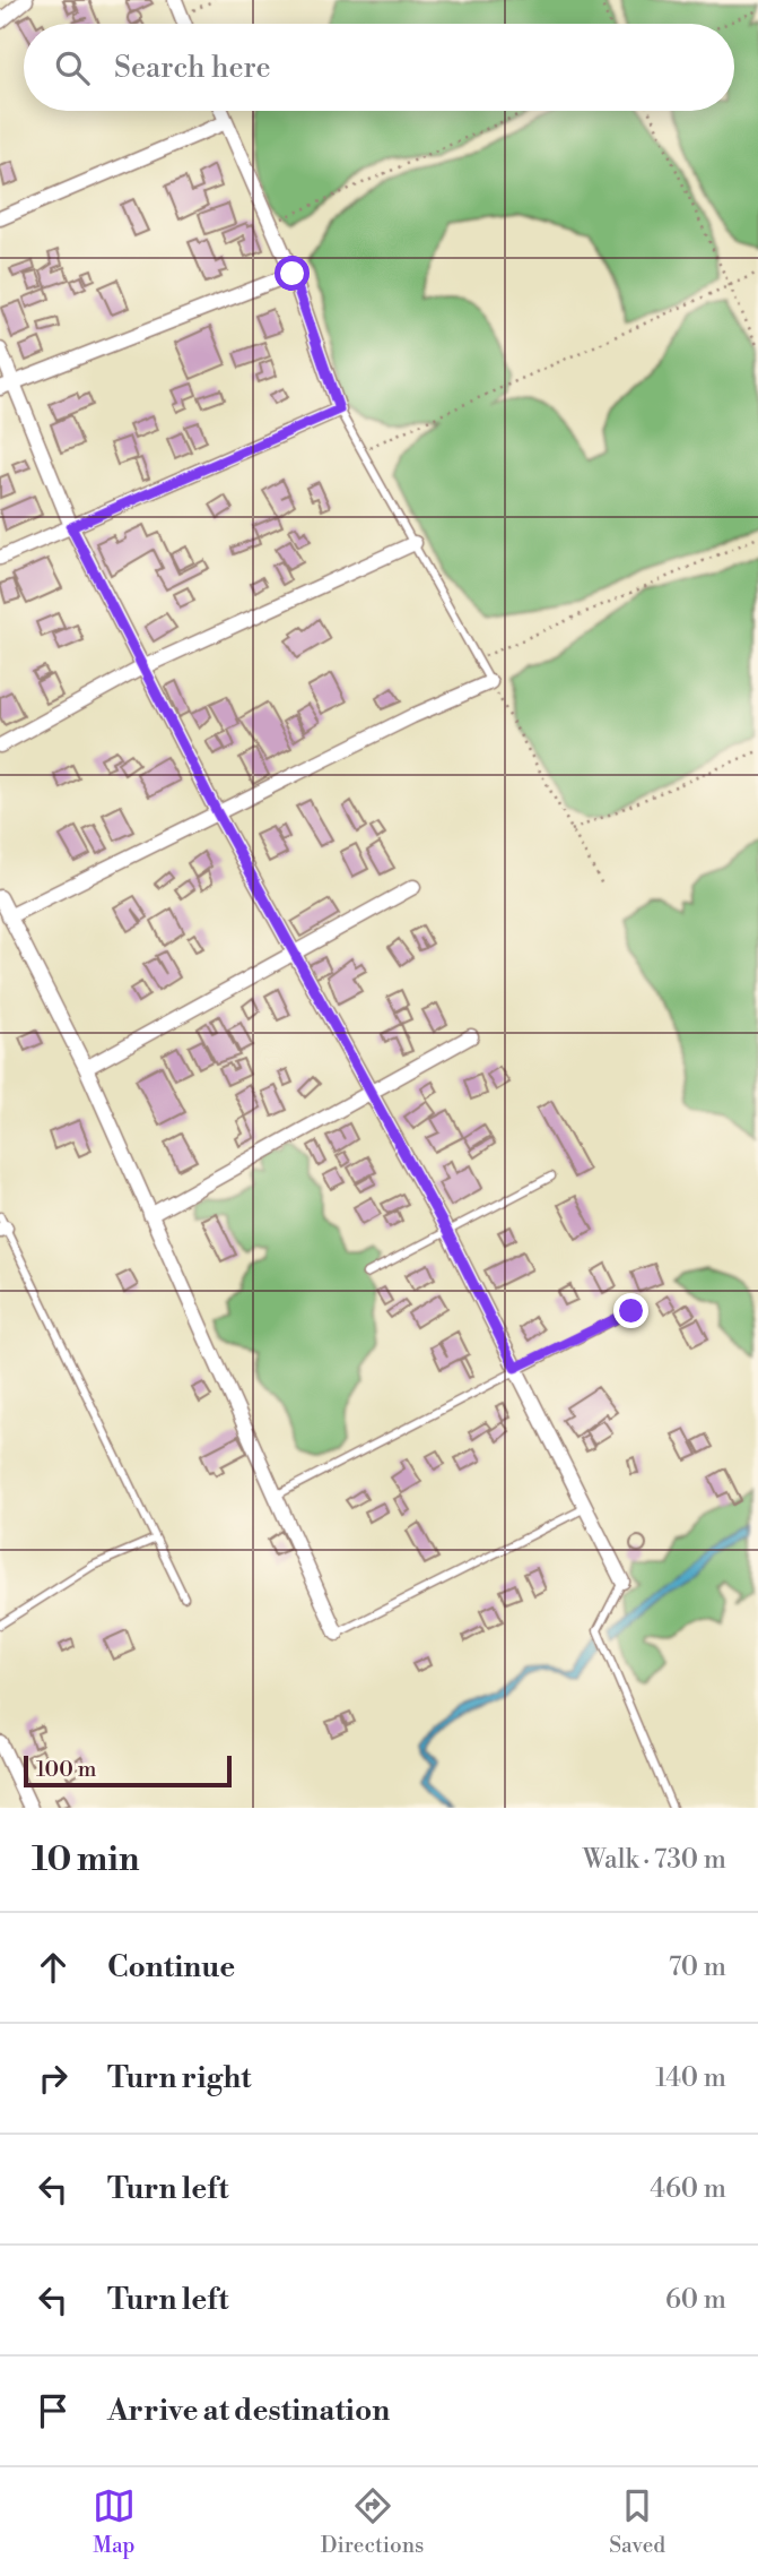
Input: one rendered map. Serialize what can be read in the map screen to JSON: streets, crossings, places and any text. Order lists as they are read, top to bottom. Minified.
{"scale_bar":"100 m","page":{"search":"Search here","scale":"100 m","heading":["10 min","Walk · 730 m"],"list":[["Continue","70 m"],["Turn right","140 m"],["Turn left","460 m"],["Turn left","60 m"],"Arrive at destination"],"nav":["Map","Directions","Saved"]}}
